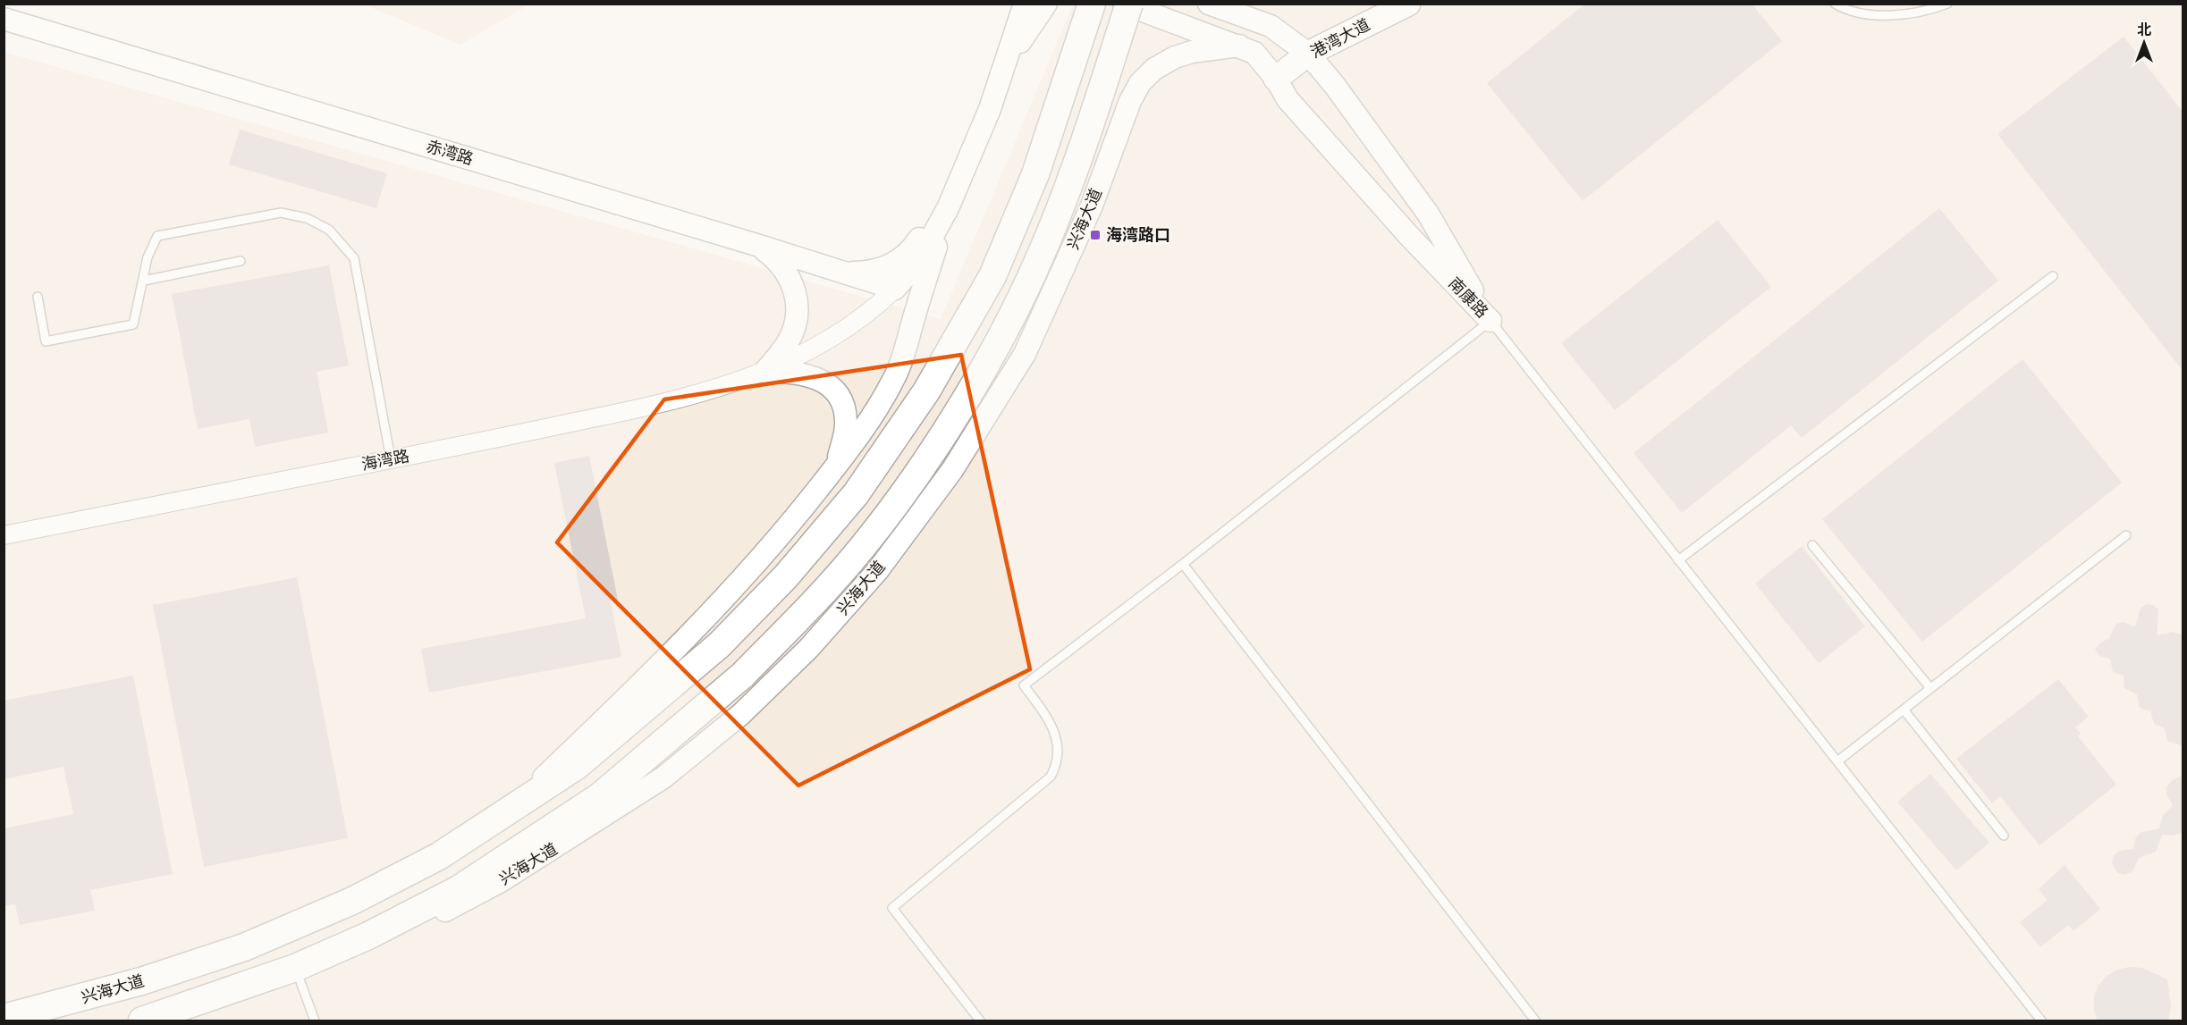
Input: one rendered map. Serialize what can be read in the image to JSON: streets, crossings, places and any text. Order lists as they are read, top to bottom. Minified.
{"streets":{"main road":["港湾大道","兴海大道"],"street":["赤湾路","南康路","海湾路"]},"crossings":[["港湾大道","南康路"],["赤湾路","兴海大道"],["赤湾路","海湾路"],["兴海大道","南康路"],["兴海大道","海湾路"]],"places":{"transit":["海湾路口"]},"north":"top"}
